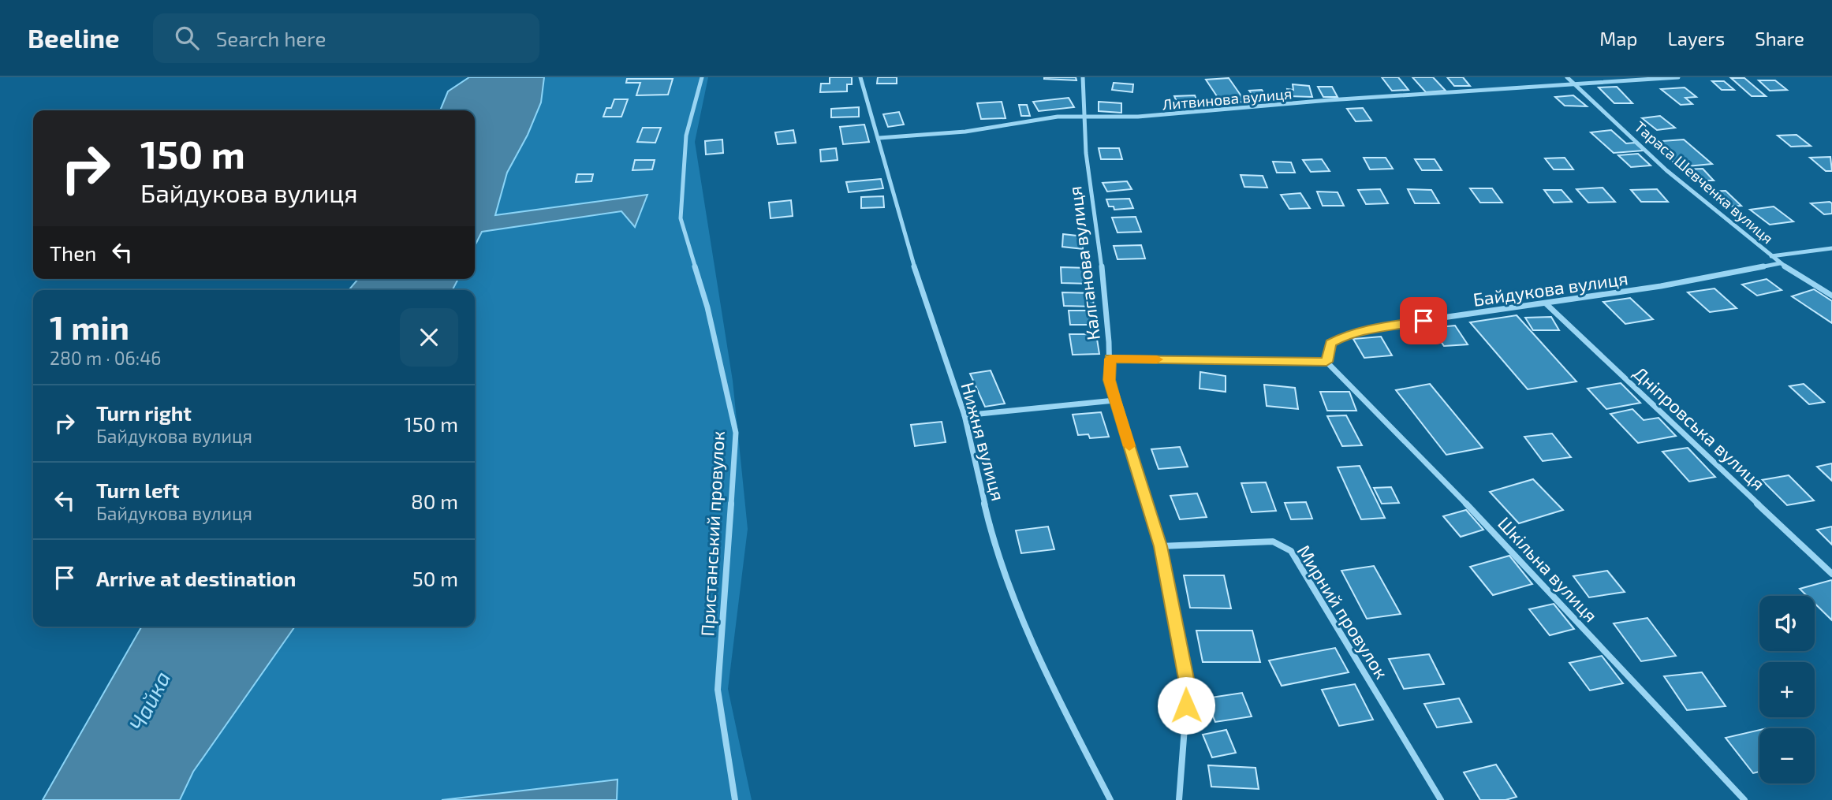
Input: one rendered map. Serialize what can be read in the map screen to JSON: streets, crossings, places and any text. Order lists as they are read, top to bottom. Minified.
{"streets":{"street":["Литвинова вулиця","Тараса Шевченка вулиця","Калганова вулиця","Байдукова вулиця","Дніпровська вулиця","Нижня вулиця","Пристанський провулок","Шкільна вулиця","Мирний провулок"]},"crossings":[["Литвинова вулиця","Тараса Шевченка вулиця"],["Литвинова вулиця","Калганова вулиця"],["Литвинова вулиця","Нижня вулиця"],["Тараса Шевченка вулиця","Байдукова вулиця"],["Калганова вулиця","Мирний провулок"],["Байдукова вулиця","Дніпровська вулиця"],["Байдукова вулиця","Шкільна вулиця"]],"water":["Чайка"],"page":{"header":"Beeline","search":"Search here","nav":["Map","Layers","Share"],"turn":["150 m","Байдукова вулиця"],"then":"Then","heading":["1 min","280 m · 06:46"],"list":[{"name":"Turn right","note":"Байдукова вулиця","value":"150 m"},{"name":"Turn left","note":"Байдукова вулиця","value":"80 m"},{"name":"Arrive at destination","value":"50 m"}],"map_buttons":["+","−"]}}
